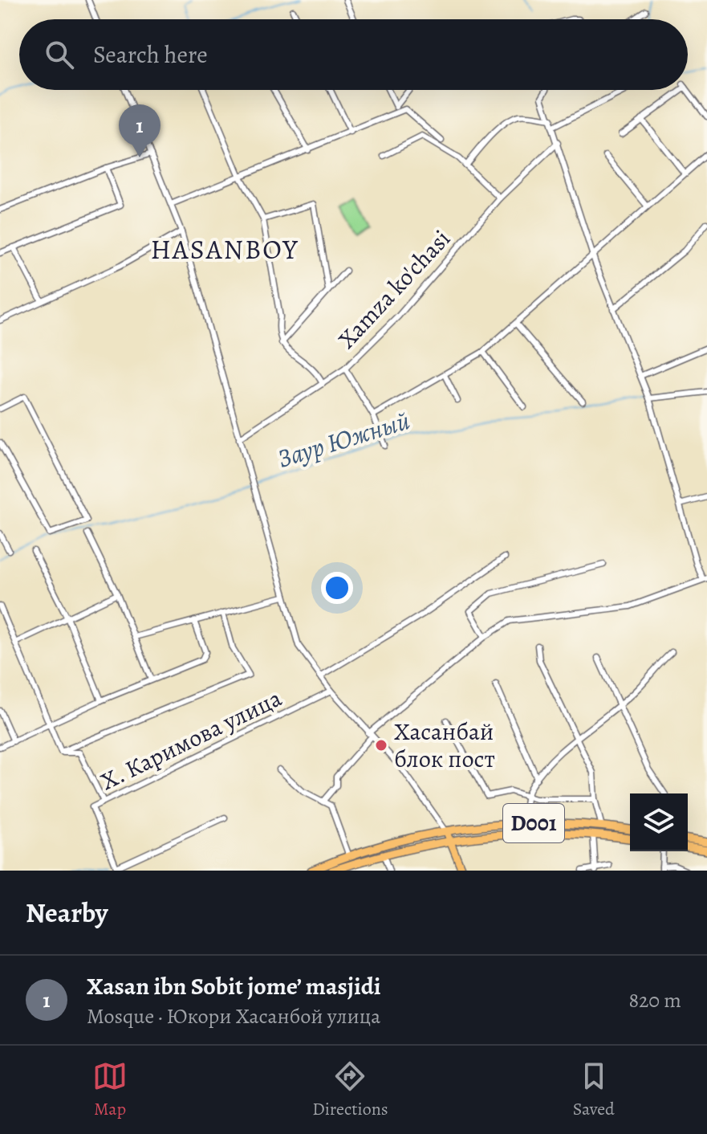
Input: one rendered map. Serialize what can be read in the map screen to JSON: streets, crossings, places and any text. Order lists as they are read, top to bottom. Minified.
{"streets":{"highway":["D001"],"street":["Xamza ko'chasi","Х. Каримова улица"]},"districts":["HASANBOY"],"water":["Заур Южный"],"places":["Хасанбай блок пост"],"page":{"search":"Search here","pins":"1","heading":"Nearby","list":[{"mark":"1","name":"Xasan ibn Sobit jome’ masjidi","note":"Mosque · Юкори Хасанбой улица","value":"820 m"}],"nav":["Map","Directions","Saved"]}}
